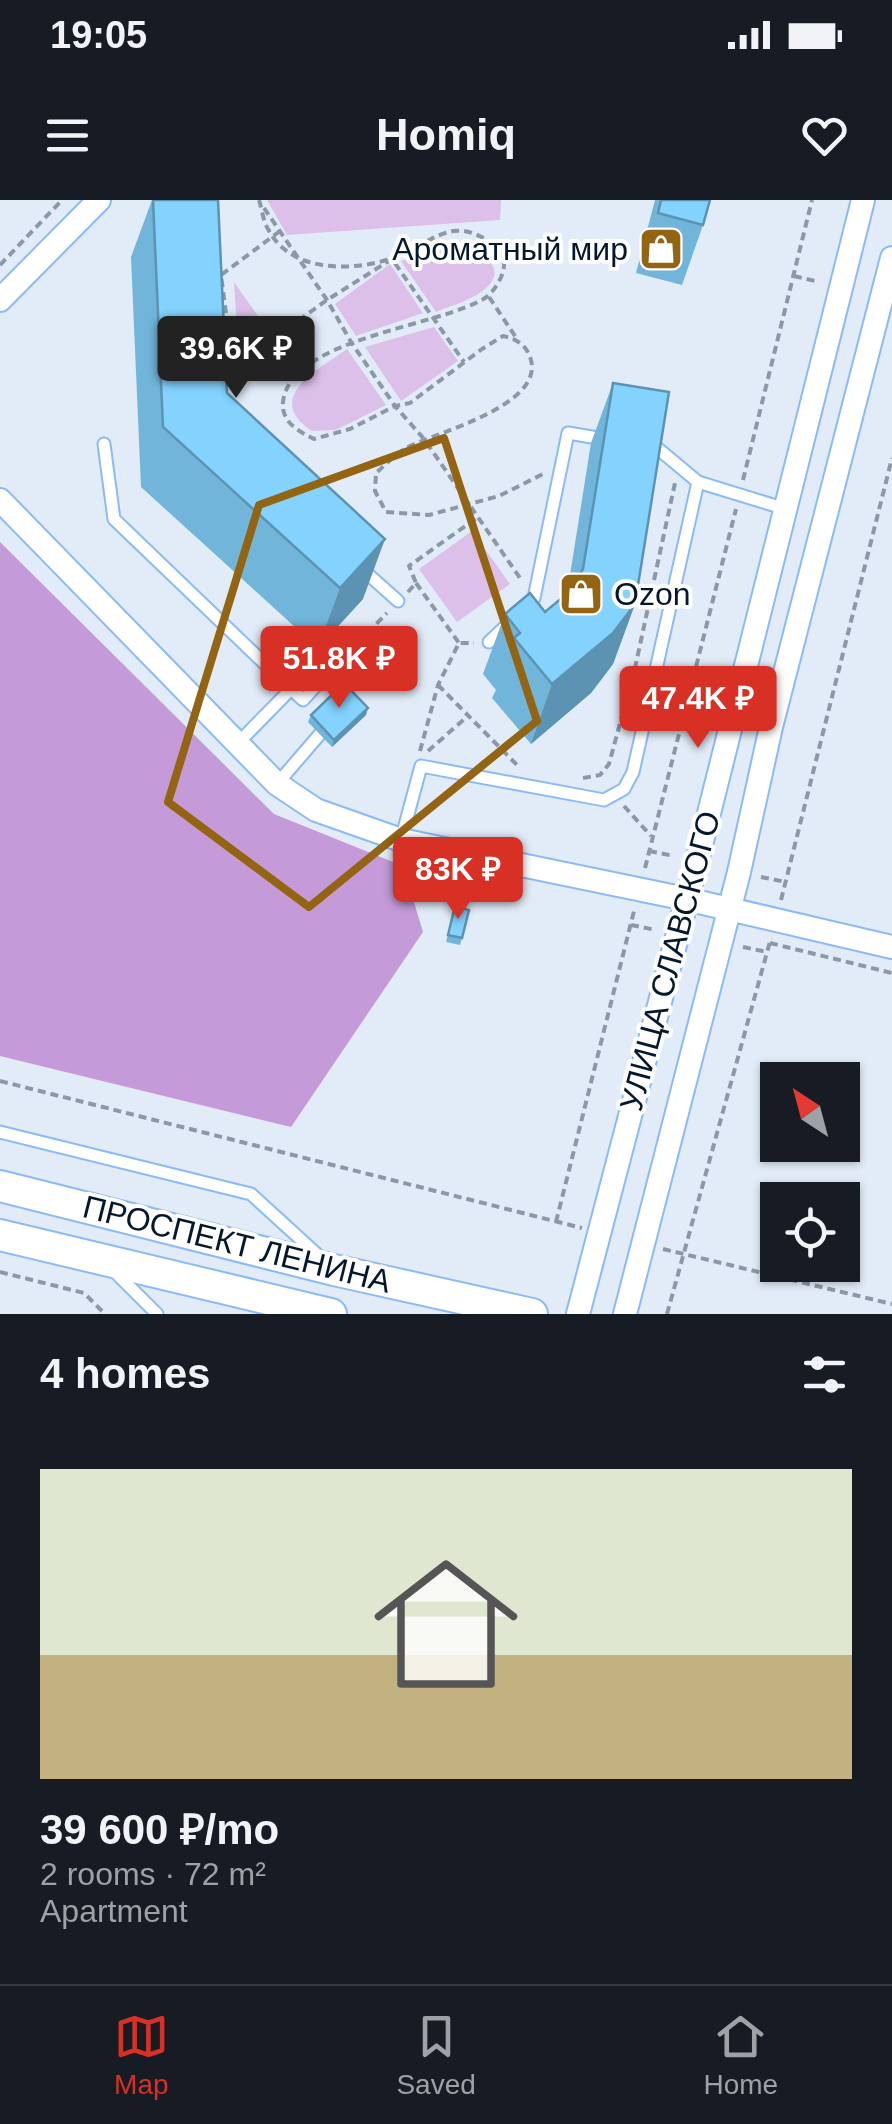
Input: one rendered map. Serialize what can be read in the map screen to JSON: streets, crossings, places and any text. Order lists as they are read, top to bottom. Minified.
{"streets":{"street":["УЛИЦА СЛАВСКОГО","ПРОСПЕКТ ЛЕНИНА"]},"places":{"shop":["Ароматный мир","Ozon"]},"north":"top left","page":{"status":"19:05","header":"Homiq","price":["39.6K ₽","51.8K ₽","47.4K ₽","83K ₽"],"heading":"4 homes","list":[{"name":"39 600 ₽/mo","note":"2 rooms · 72 m² · Apartment"}],"tabs":["Map","Saved","Home"]}}
